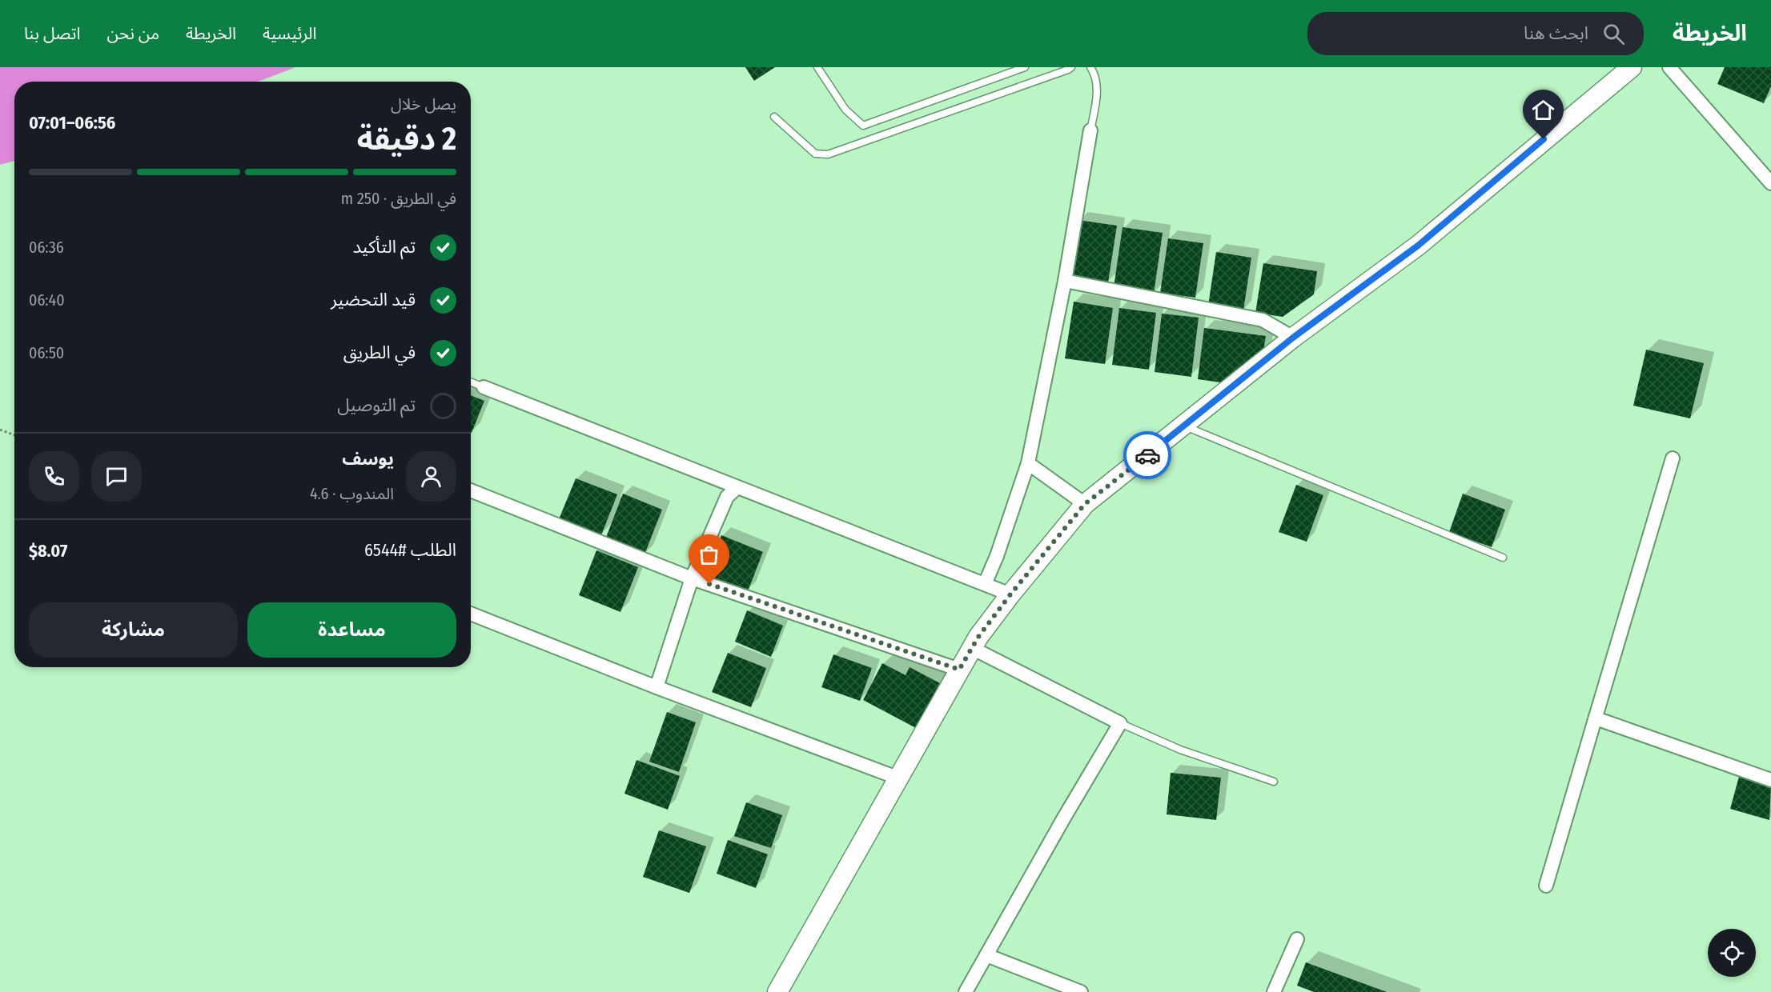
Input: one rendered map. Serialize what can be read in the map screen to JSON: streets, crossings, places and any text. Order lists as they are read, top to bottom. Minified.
{"page":{"header":"الخريطة","search":"ابحث هنا","nav":["الرئيسية","الخريطة","من نحن","اتصل بنا"],"heading":["2 دقيقة","يصل خلال","06:56–07:01"],"panel":["يوسف","المندوب · 4.6","الطلب #6544","$8.07"],"bar":"في الطريق · 250 m","list":[["تم التأكيد","06:36"],["قيد التحضير","06:40"],["في الطريق","06:50"],"تم التوصيل"],"buttons":["مساعدة","مشاركة"]}}
